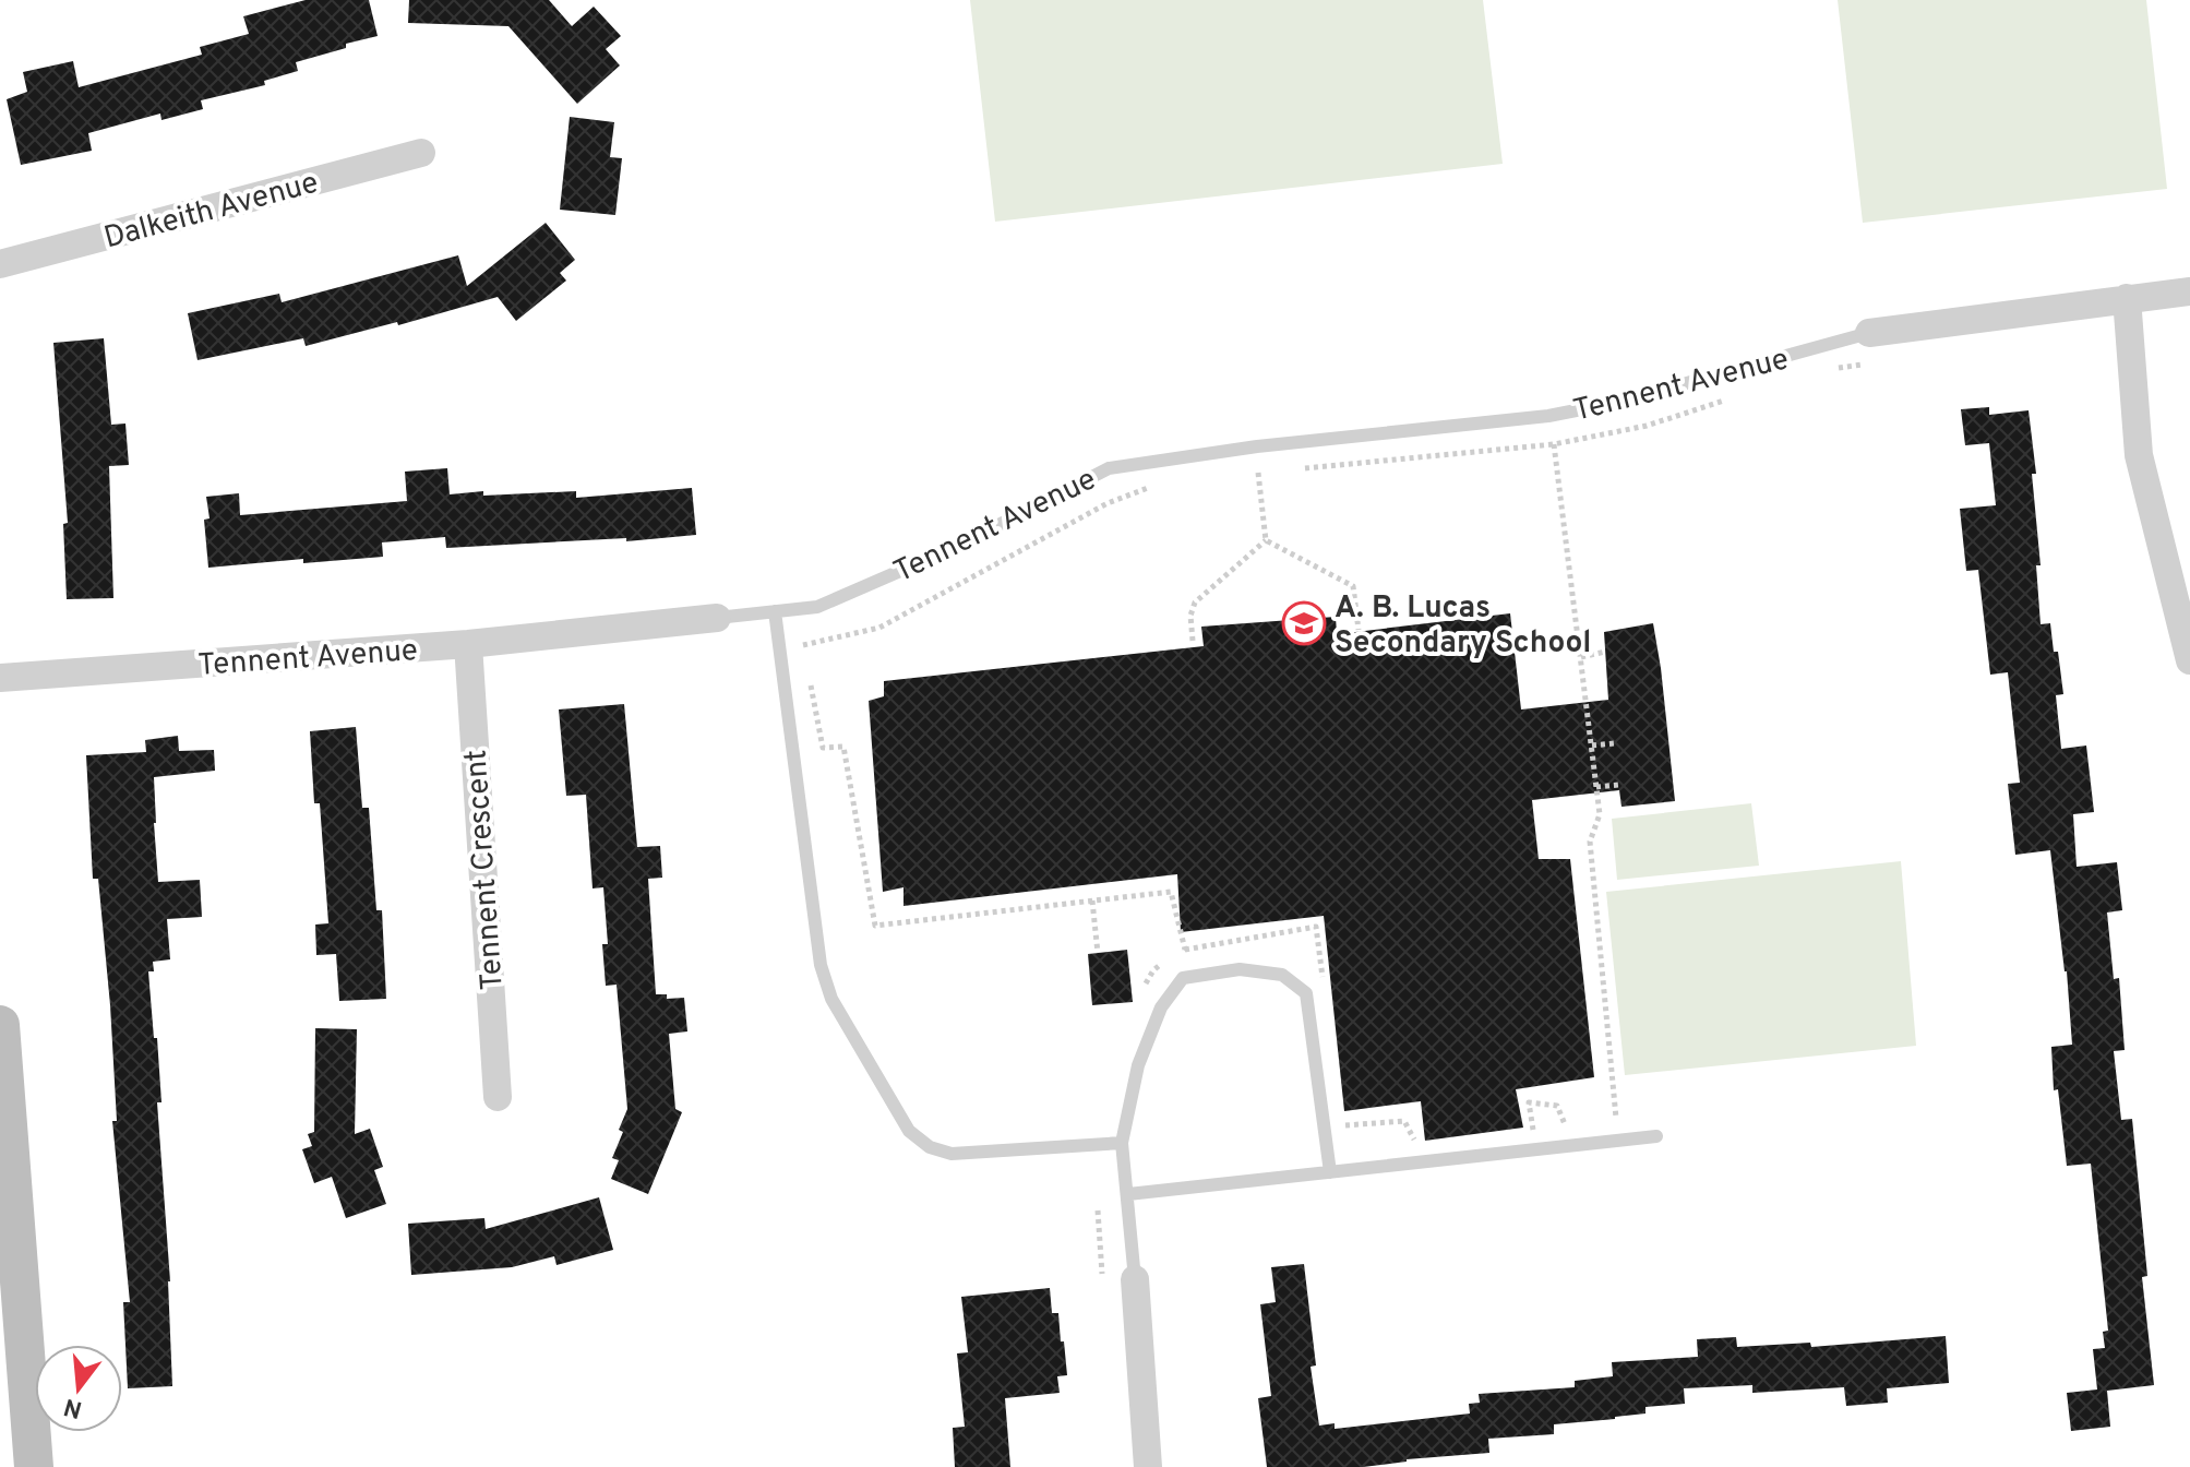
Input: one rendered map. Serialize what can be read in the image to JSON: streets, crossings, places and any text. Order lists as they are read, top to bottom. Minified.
{"streets":{"street":["Dalkeith Avenue","Tennent Avenue","Tennent Crescent"]},"crossings":[["Tennent Avenue","Tennent Crescent"]],"places":{"school or university":["A. B. Lucas Secondary School"]},"north":"bottom"}
